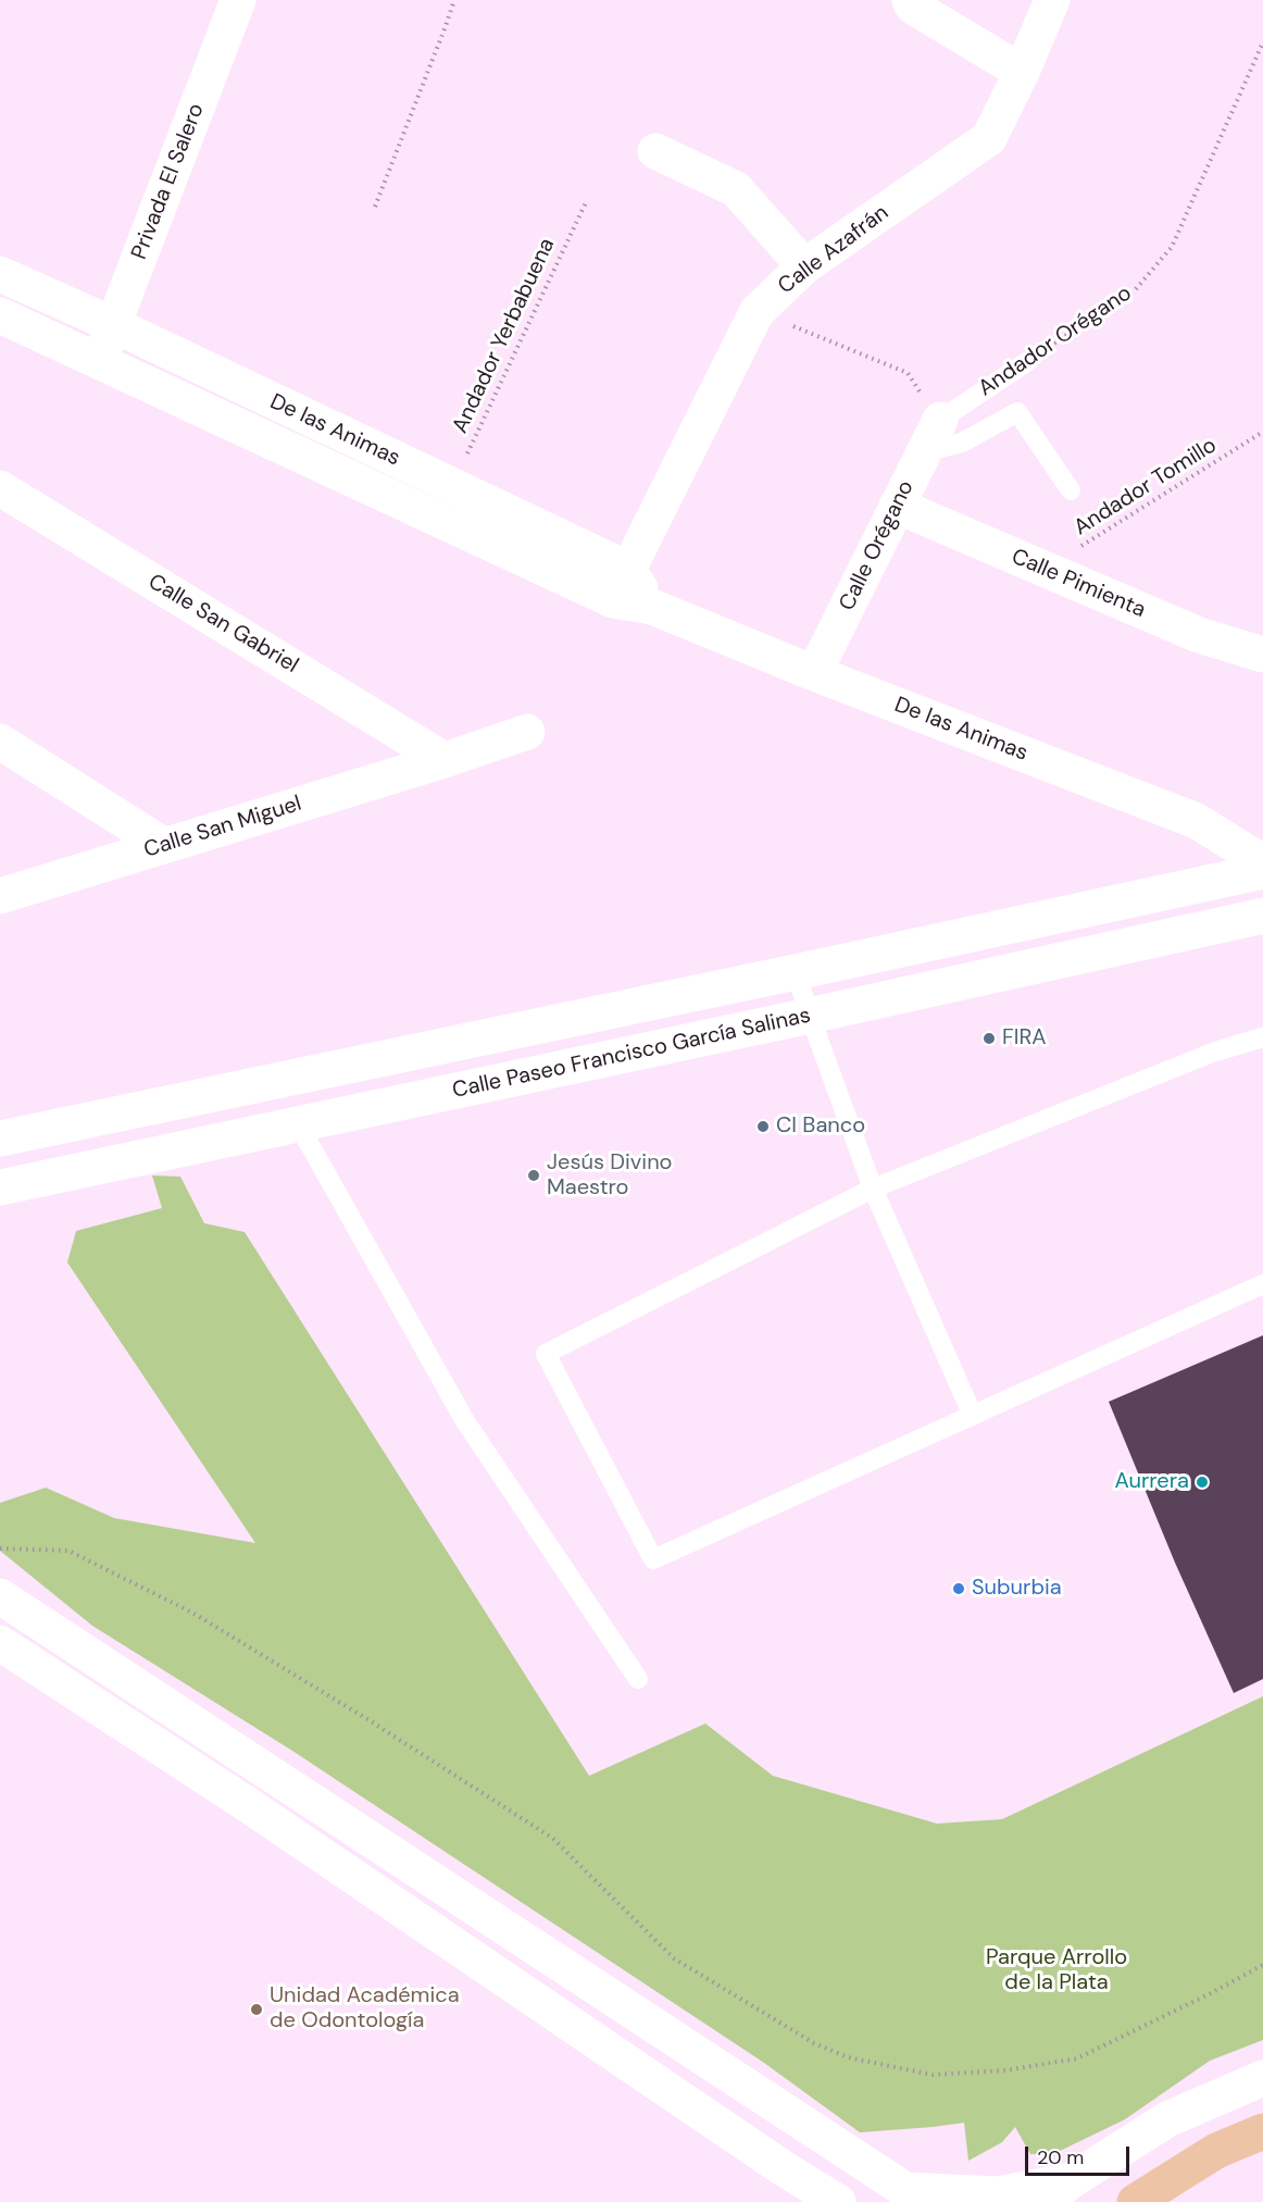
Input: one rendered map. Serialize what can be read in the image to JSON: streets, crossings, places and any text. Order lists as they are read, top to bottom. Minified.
{"streets":{"street":["Privada El Salero","Calle Azafrán","De las Animas","Calle Orégano","Calle Pimienta","Calle San Gabriel","Calle San Miguel","Calle Paseo Francisco García Salinas"],"lane":["Andador Orégano"],"path":["Andador Yerbabuena","Andador Tomillo"]},"crossings":[["Privada El Salero","De las Animas"],["Calle Azafrán","De las Animas"],["Andador Yerbabuena","De las Animas"],["Andador Orégano","Calle Orégano"],["De las Animas","Calle Orégano"],["Andador Tomillo","Calle Pimienta"],["Calle Orégano","Calle Pimienta"],["Calle San Gabriel","Calle San Miguel"]],"parks":["Parque Arrollo de la Plata"],"places":["FIRA","CI Banco","Jesús Divino Maestro","Aurrera","Suburbia","Unidad Académica de Odontología"],"scale_bar":"20 m"}
